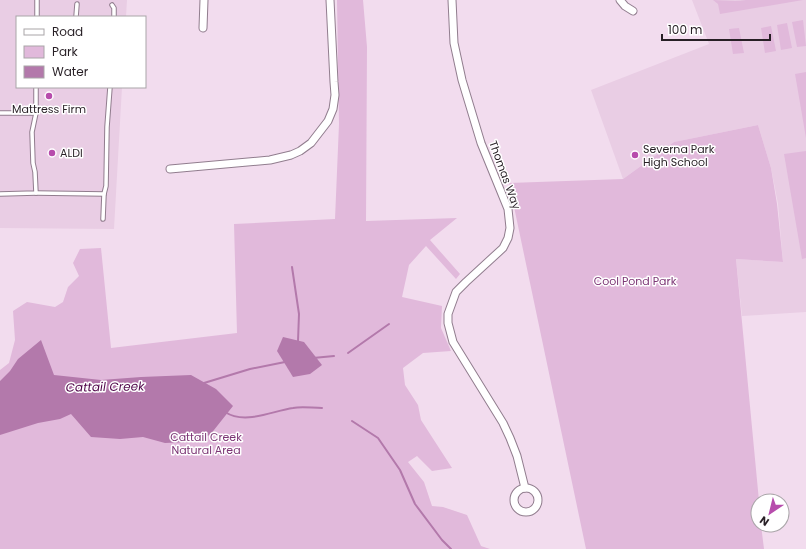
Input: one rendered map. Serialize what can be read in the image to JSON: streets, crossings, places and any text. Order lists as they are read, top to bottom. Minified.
{"streets":{"street":["Thomas Way"]},"water":["Cattail Creek"],"parks":["Cool Pond Park","Cattail Creek Natural Area"],"places":["Mattress Firm","ALDI","Severna Park High School"],"legend":["Road","Park","Water"],"scale_bar":"100 m","north":"bottom left"}
